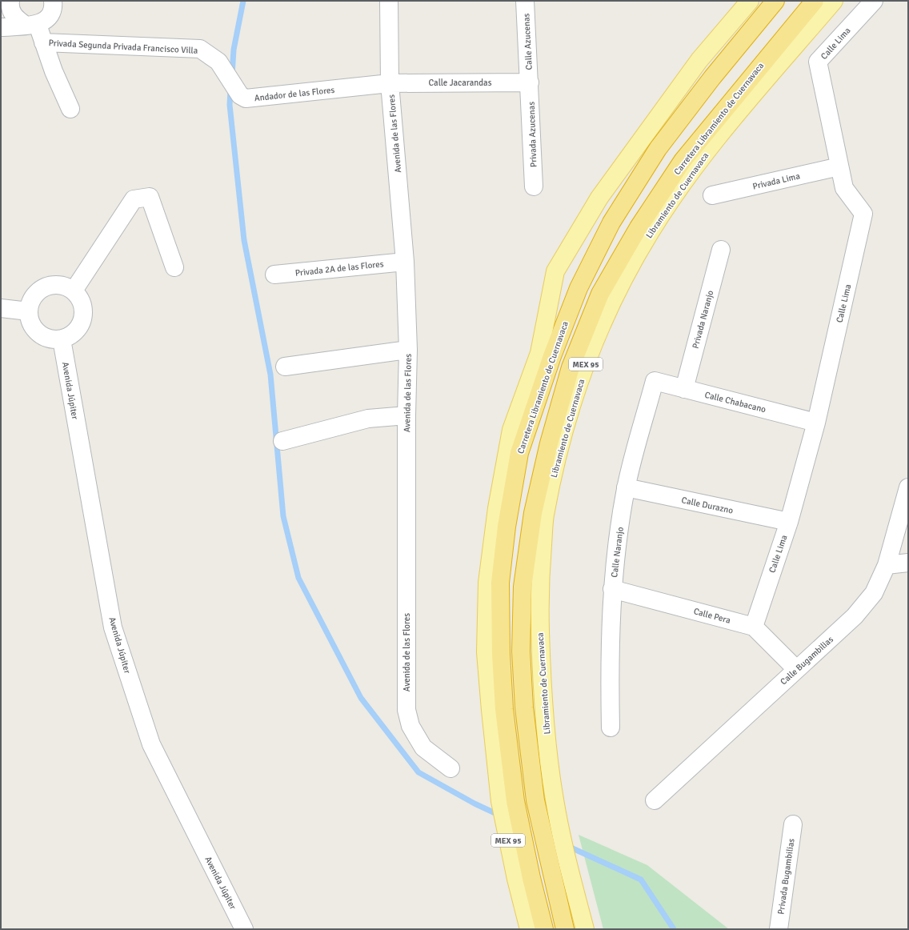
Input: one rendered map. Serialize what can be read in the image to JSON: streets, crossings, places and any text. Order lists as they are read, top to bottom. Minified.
{"streets":{"highway":["Carretera Libramiento de Cuernavaca","MEX 95"],"main road":["Libramiento de Cuernavaca"],"street":["Calle Azucenas","Calle Lima","Privada Segunda Privada Francisco Villa","Calle Jacarandas","Andador de las Flores","Avenida de las Flores","Privada Azucenas","Privada Lima","Privada 2A de las Flores","Privada Naranjo","Avenida Júpiter","Calle Chabacano","Calle Durazno","Calle Naranjo","Calle Pera","Calle Bugambilias","Privada Bugambilias"]},"crossings":[["Calle Azucenas","Calle Jacarandas"],["Calle Azucenas","Privada Azucenas"],["Calle Lima","Privada Lima"],["Calle Lima","Calle Chabacano"],["Calle Lima","Calle Durazno"],["Calle Lima","Calle Pera"],["Privada Segunda Privada Francisco Villa","Andador de las Flores"],["Calle Jacarandas","Andador de las Flores"],["Calle Jacarandas","Avenida de las Flores"],["Calle Jacarandas","Privada Azucenas"],["Andador de las Flores","Avenida de las Flores"],["Carretera Libramiento de Cuernavaca","MEX 95"],["Avenida de las Flores","Privada 2A de las Flores"],["Privada Naranjo","Calle Chabacano"],["Calle Chabacano","Calle Naranjo"],["Calle Durazno","Calle Naranjo"],["Calle Naranjo","Calle Pera"]]}
